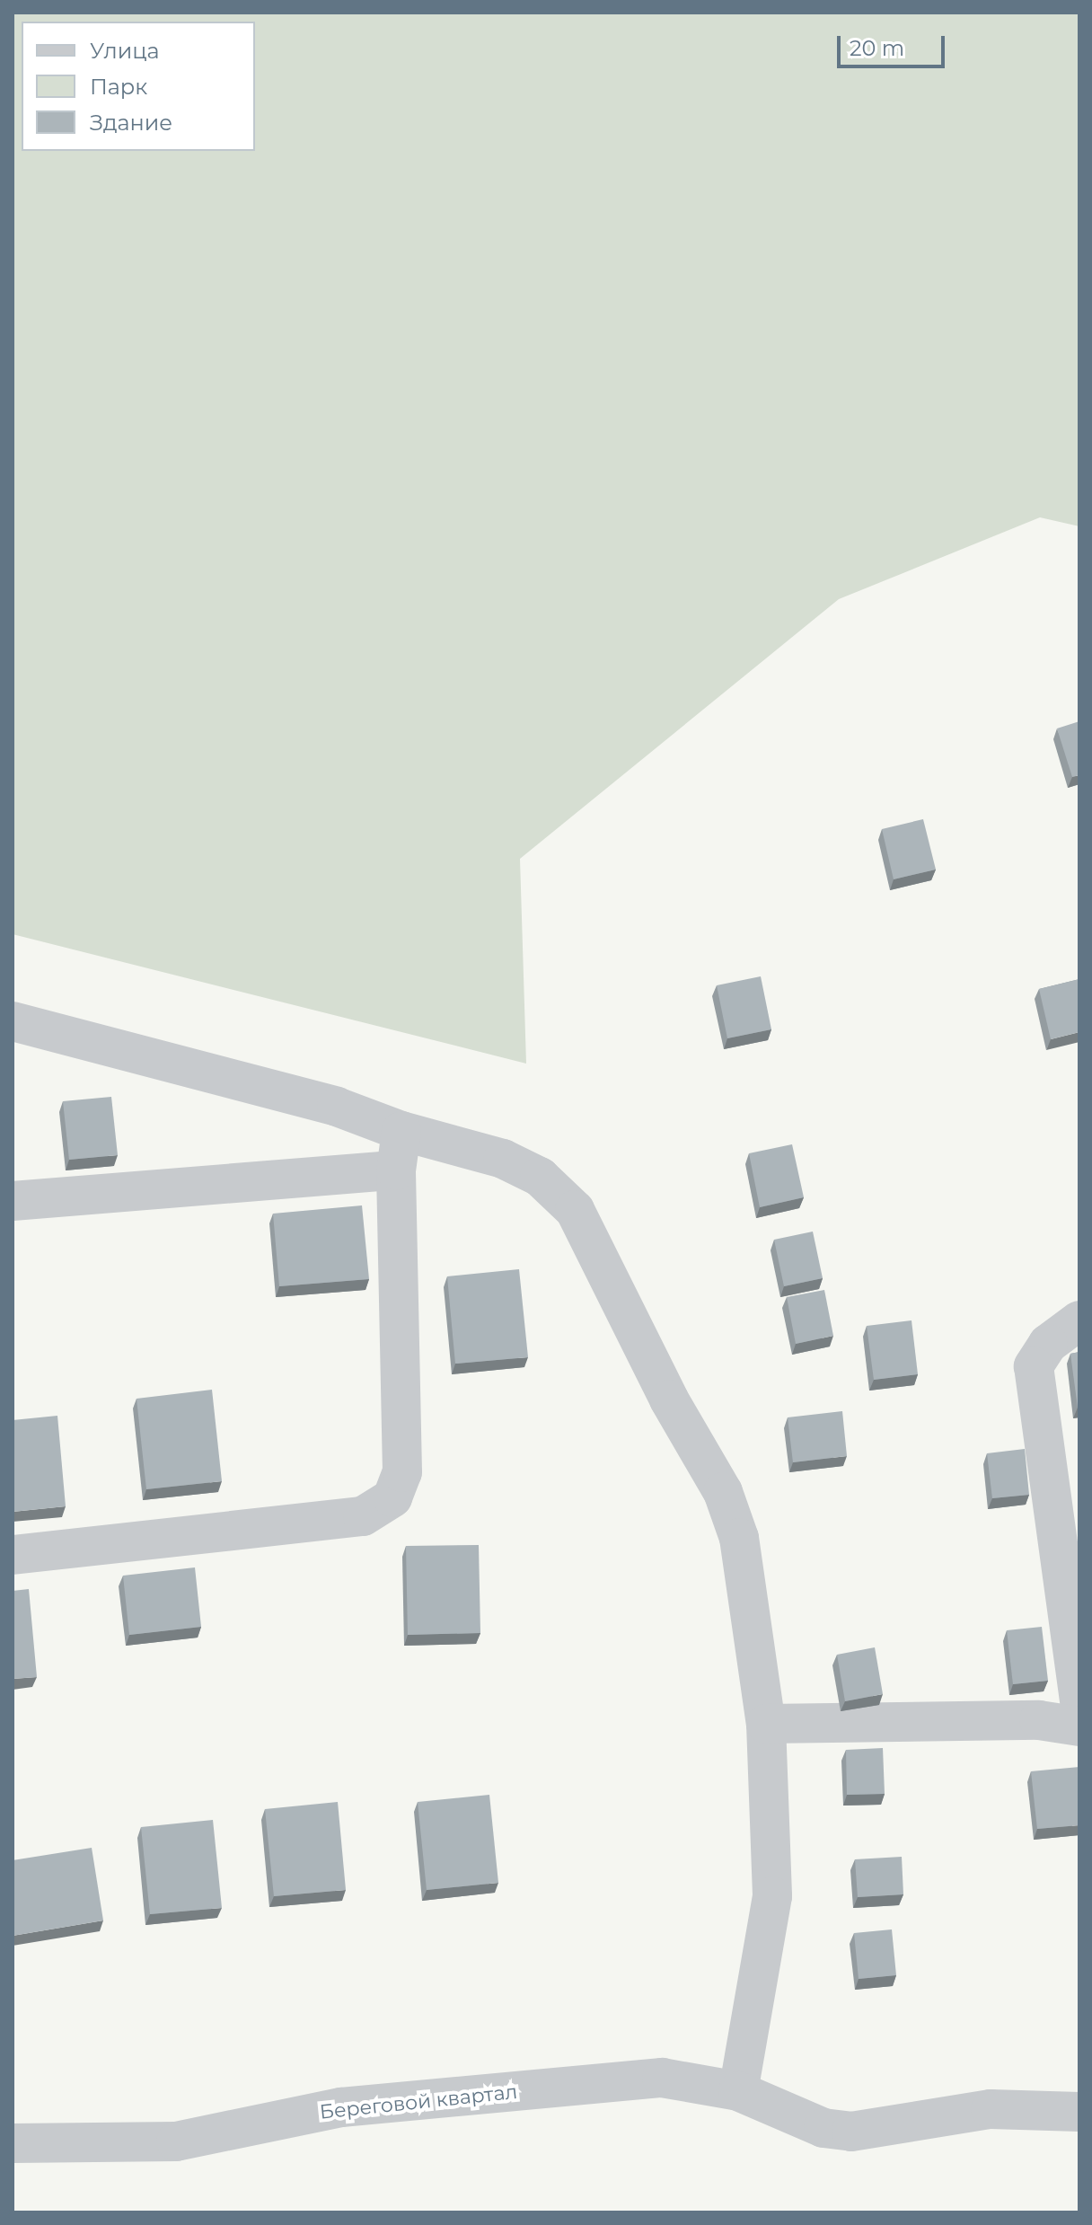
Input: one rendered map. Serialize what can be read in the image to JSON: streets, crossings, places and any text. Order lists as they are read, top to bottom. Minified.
{"streets":{"street":["Береговой квартал"]},"legend":["Улица","Парк","Здание"],"scale_bar":"20 m"}
